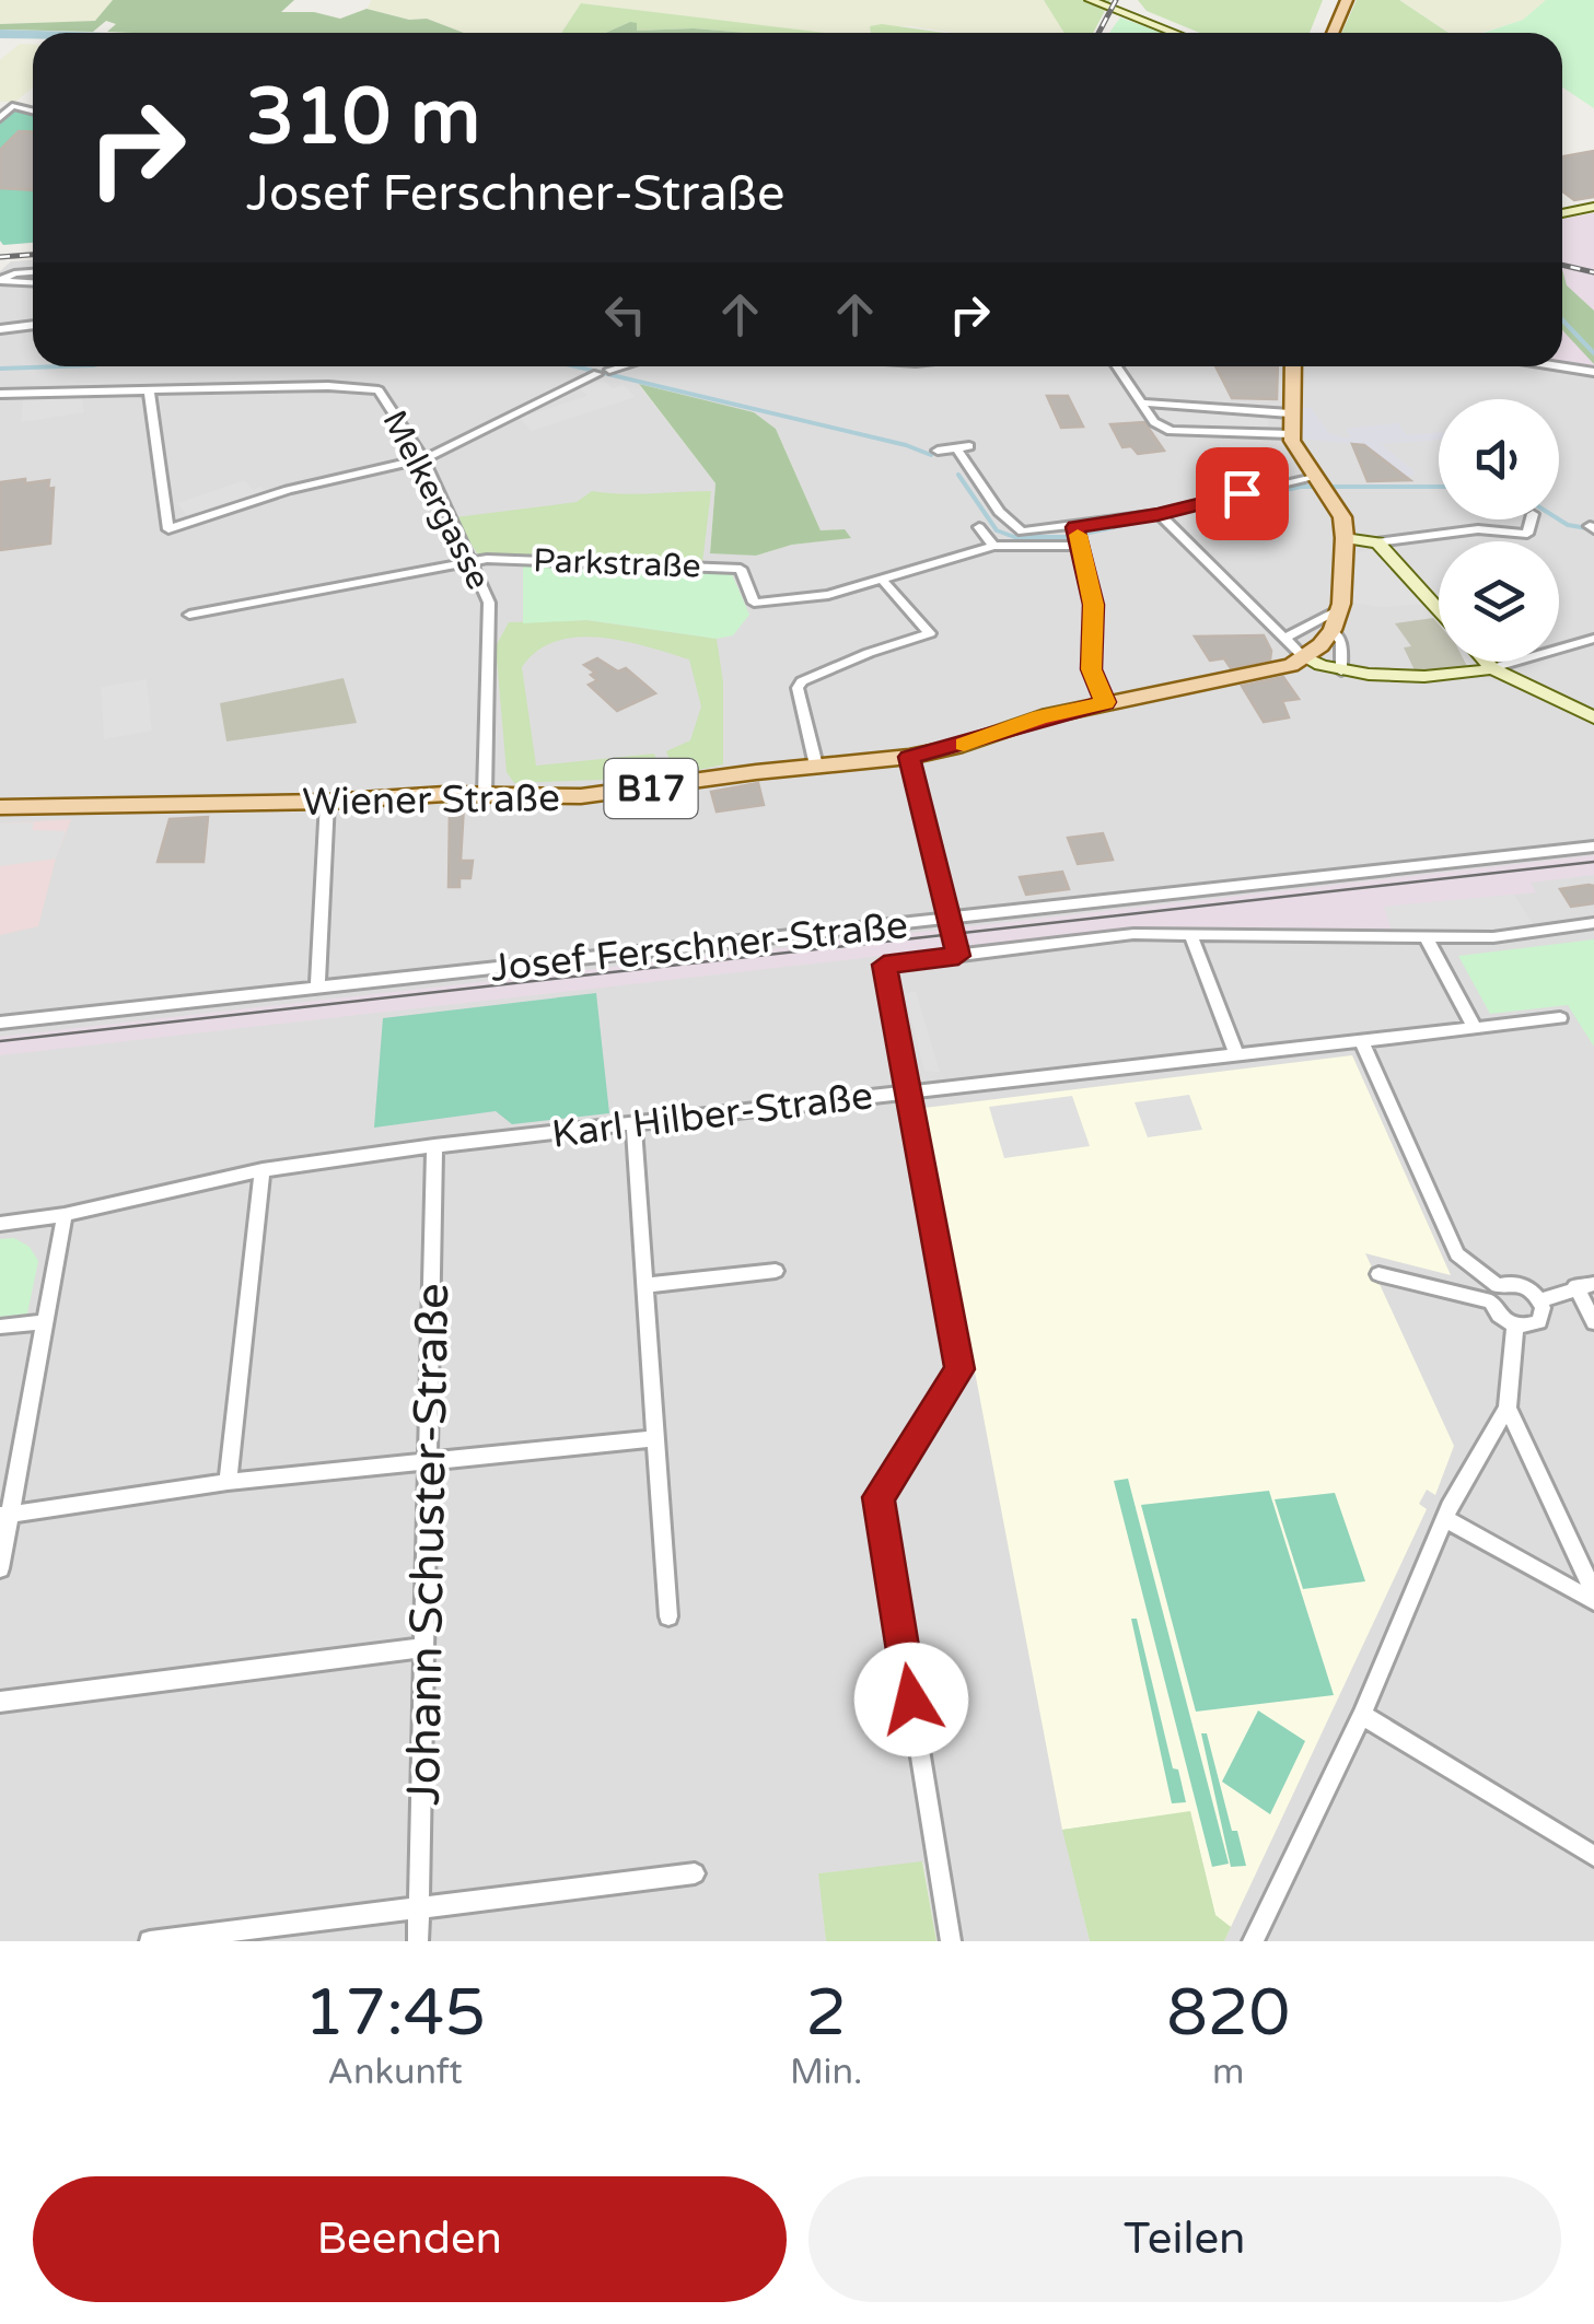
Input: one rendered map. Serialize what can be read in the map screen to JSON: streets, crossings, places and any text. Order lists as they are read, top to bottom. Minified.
{"streets":{"main road":["B17","Wiener Straße"],"street":["Melkergasse","Parkstraße","Josef Ferschner-Straße","Karl Hilber-Straße","Johann Schuster-Straße"]},"crossings":[["Melkergasse","Parkstraße"],["Melkergasse","Wiener Straße"],["B17","Wiener Straße"],["Josef Ferschner-Straße","Karl Hilber-Straße"],["Karl Hilber-Straße","Johann Schuster-Straße"]],"page":{"turn":["310 m","Josef Ferschner-Straße"],"eta":["17:45","Ankunft","2","Min.","820","m"],"buttons":["Beenden","Teilen"]}}
